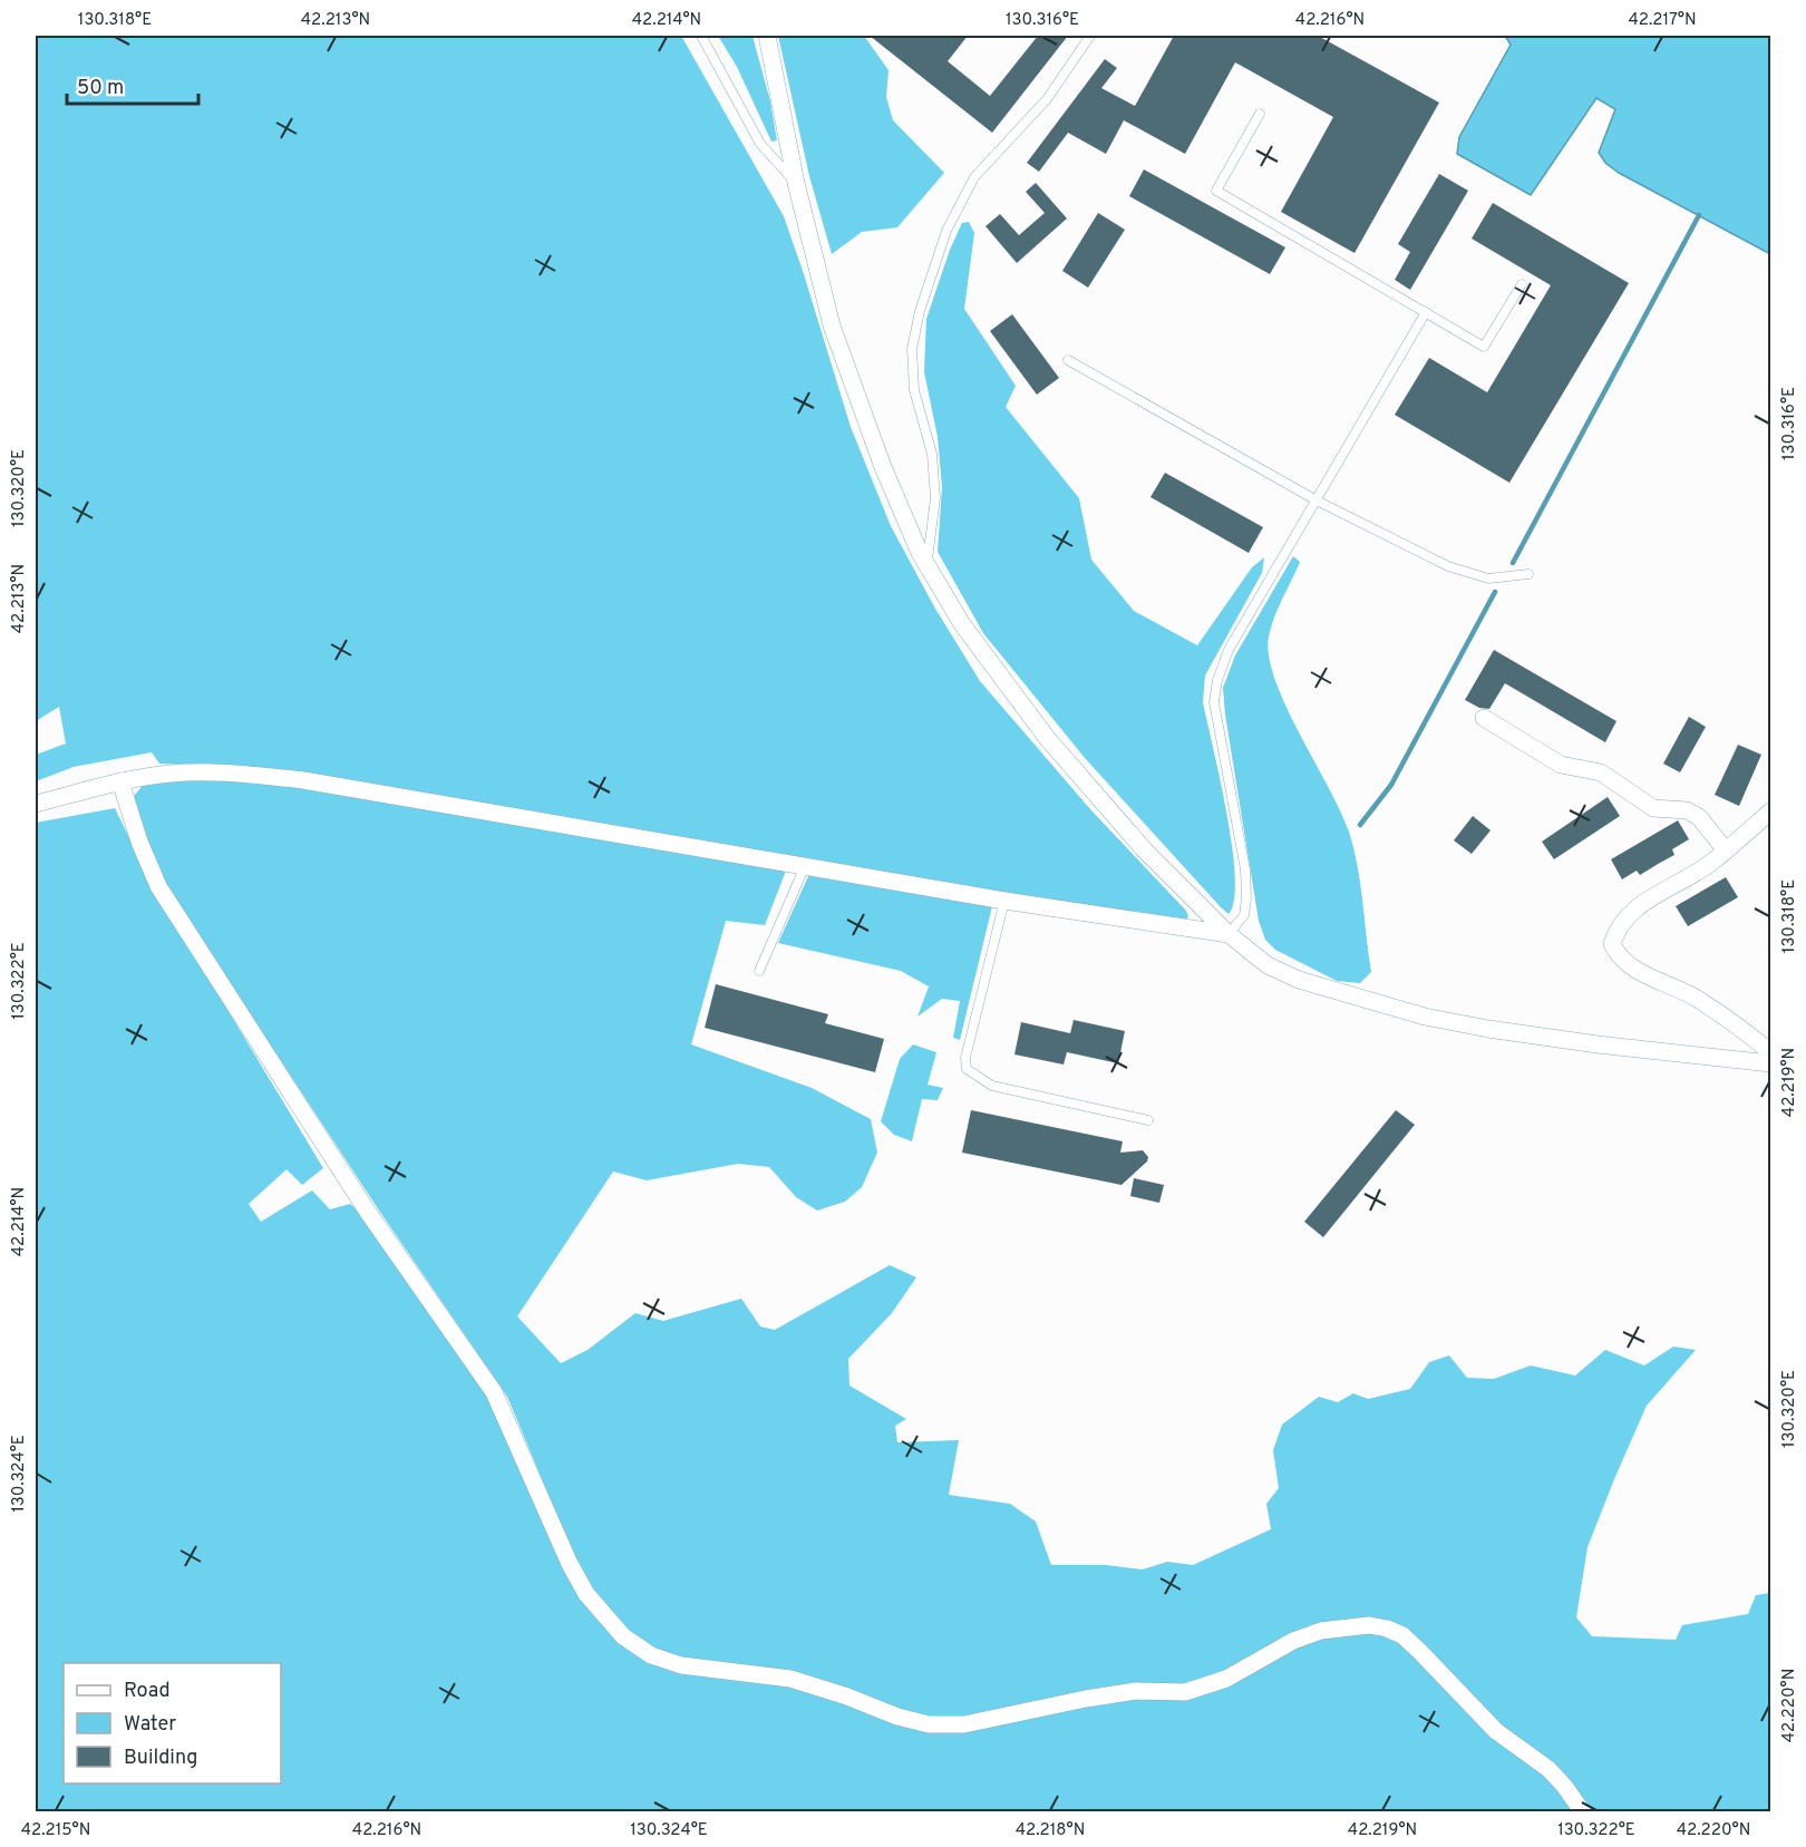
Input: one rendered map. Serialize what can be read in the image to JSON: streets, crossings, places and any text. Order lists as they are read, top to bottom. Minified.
{"legend":["Road","Water","Building"],"scale_bar":"50 m","coordinates":["130.318°E","42.213°N","42.214°N","130.316°E","42.216°N","42.217°N","130.320°E","130.322°E","42.219°N","130.324°E","42.220°N","42.215°N","42.218°N"]}
